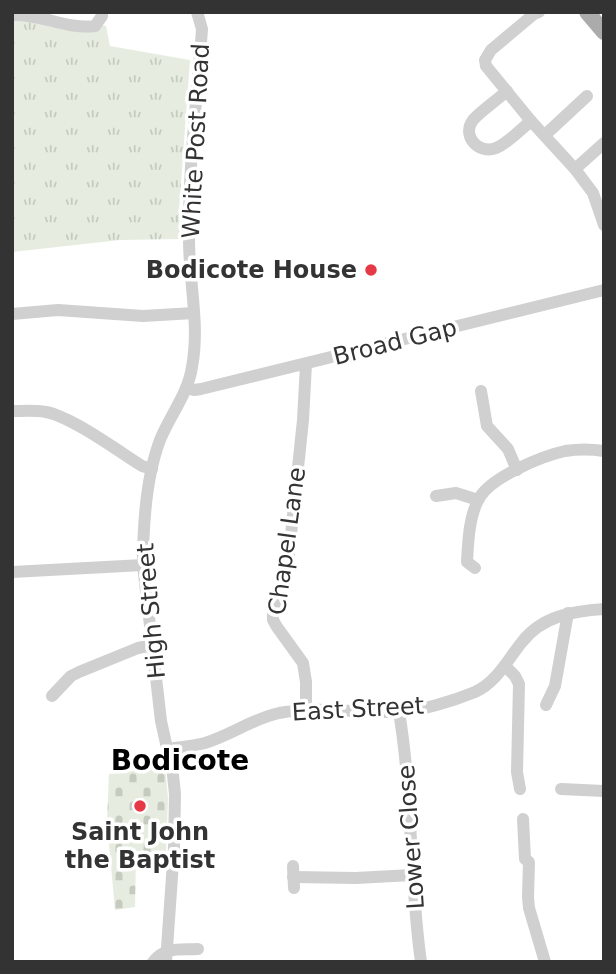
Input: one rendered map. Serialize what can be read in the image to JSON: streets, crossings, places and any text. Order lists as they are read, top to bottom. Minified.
{"streets":{"street":["White Post Road","Broad Gap","Chapel Lane","High Street","East Street","Lower Close"]},"crossings":[["White Post Road","High Street"],["Broad Gap","Chapel Lane"],["Broad Gap","High Street"],["Chapel Lane","East Street"],["High Street","East Street"],["East Street","Lower Close"]],"districts":["Bodicote"],"places":["Bodicote House","Saint John the Baptist"]}
